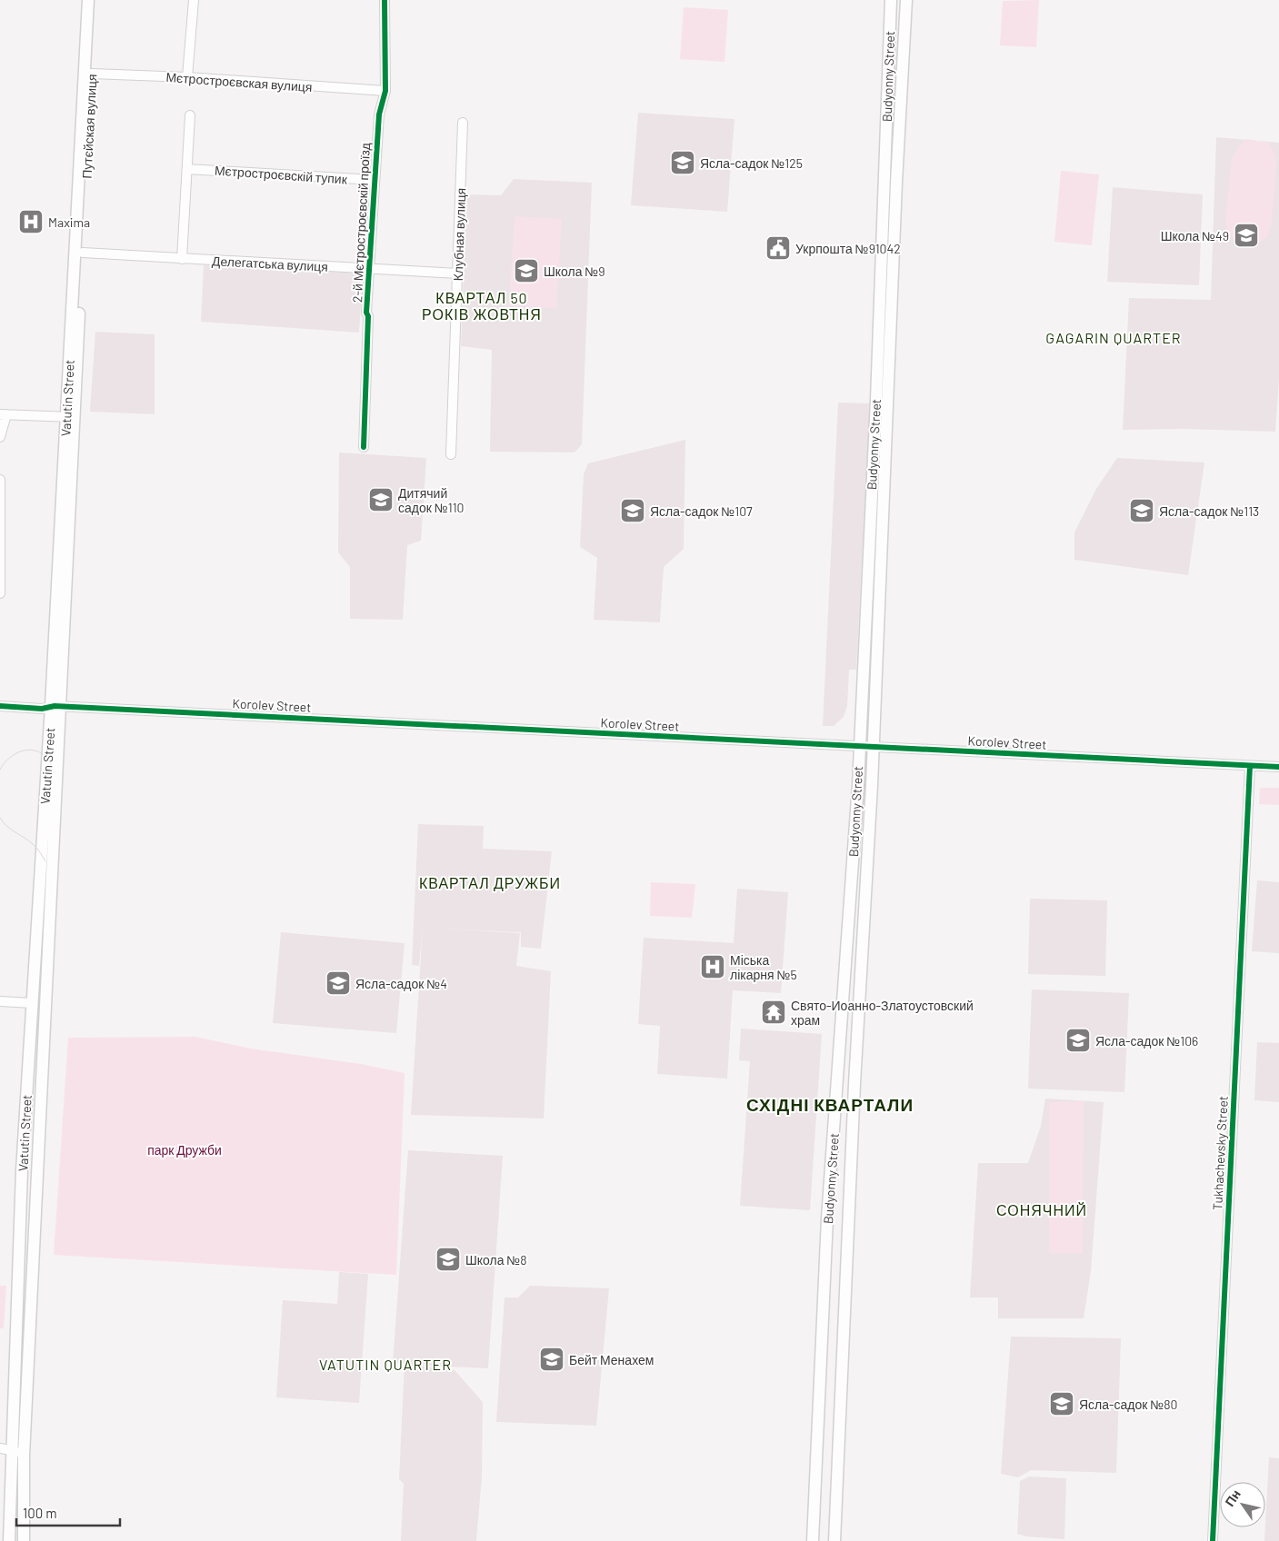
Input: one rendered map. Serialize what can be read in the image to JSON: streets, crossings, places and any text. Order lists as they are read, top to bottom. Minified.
{"streets":{"main road":["Budyonny Street","Путєйская вулиця","Vatutin Street"],"street":["Мєтростроєвская вулиця","Мєтростроєвскій тупик","2-й Мєтростроєвскій проїзд","Клубная вулиця","Делегатська вулиця","Korolev Street","Tukhachevsky Street"]},"crossings":[["Budyonny Street","Korolev Street"],["Мєтростроєвская вулиця","Путєйская вулиця"],["Мєтростроєвская вулиця","2-й Мєтростроєвскій проїзд"],["Путєйская вулиця","Делегатська вулиця"],["Путєйская вулиця","Vatutin Street"],["Мєтростроєвскій тупик","2-й Мєтростроєвскій проїзд"],["2-й Мєтростроєвскій проїзд","Делегатська вулиця"],["Клубная вулиця","Делегатська вулиця"],["Делегатська вулиця","Vatutin Street"],["Vatutin Street","Korolev Street"],["Korolev Street","Tukhachevsky Street"]],"districts":["КВАРТАЛ 50 РОКІВ ЖОВТНЯ","GAGARIN QUARTER","КВАРТАЛ ДРУЖБИ","СХІДНІ КВАРТАЛИ","СОНЯЧНИЙ","VATUTIN QUARTER"],"parks":["парк Дружби"],"places":{"school or university":["Ясла-садок №125","Школа №49","Школа №9","Дитячий садок №110","Ясла-садок №107","Ясла-садок №113","Ясла-садок №4","Ясла-садок №106","Школа №8","Бейт Менахем","Ясла-садок №80"],"hospital":["Maxima","Міська лікарня №5"],"public building":["Укрпошта №91042"],"temple":["Свято-Иоанно-Златоустовский храм"]},"scale_bar":"100 m","north":"top left"}
